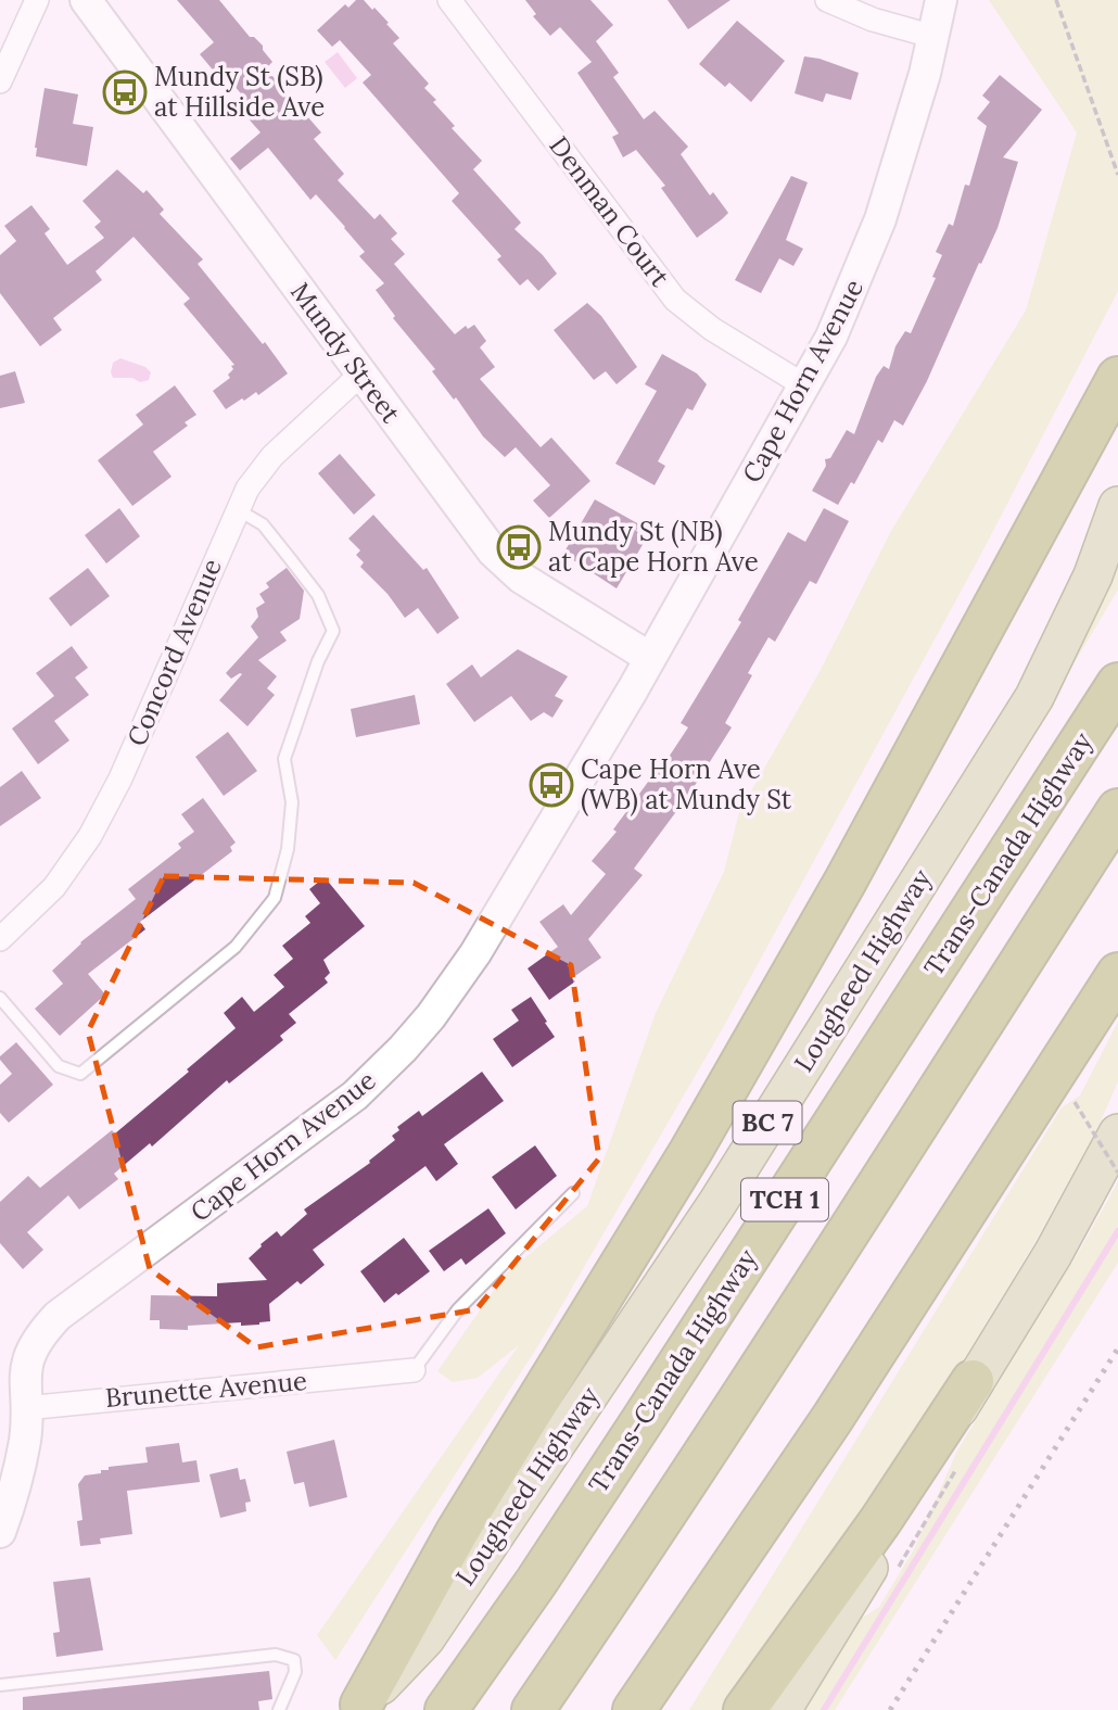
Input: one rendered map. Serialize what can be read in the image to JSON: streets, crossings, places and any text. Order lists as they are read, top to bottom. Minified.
{"streets":{"highway":["Trans-Canada Highway","TCH 1"],"main road":["Lougheed Highway","BC 7"],"street":["Denman Court","Mundy Street","Cape Horn Avenue","Concord Avenue","Brunette Avenue"]},"crossings":[["Denman Court","Cape Horn Avenue"],["Mundy Street","Cape Horn Avenue"],["Mundy Street","Concord Avenue"],["Cape Horn Avenue","Brunette Avenue"]],"places":{"bus stop":["Mundy St (SB) at Hillside Ave","Mundy St (NB) at Cape Horn Ave","Cape Horn Ave (WB) at Mundy St"]}}
